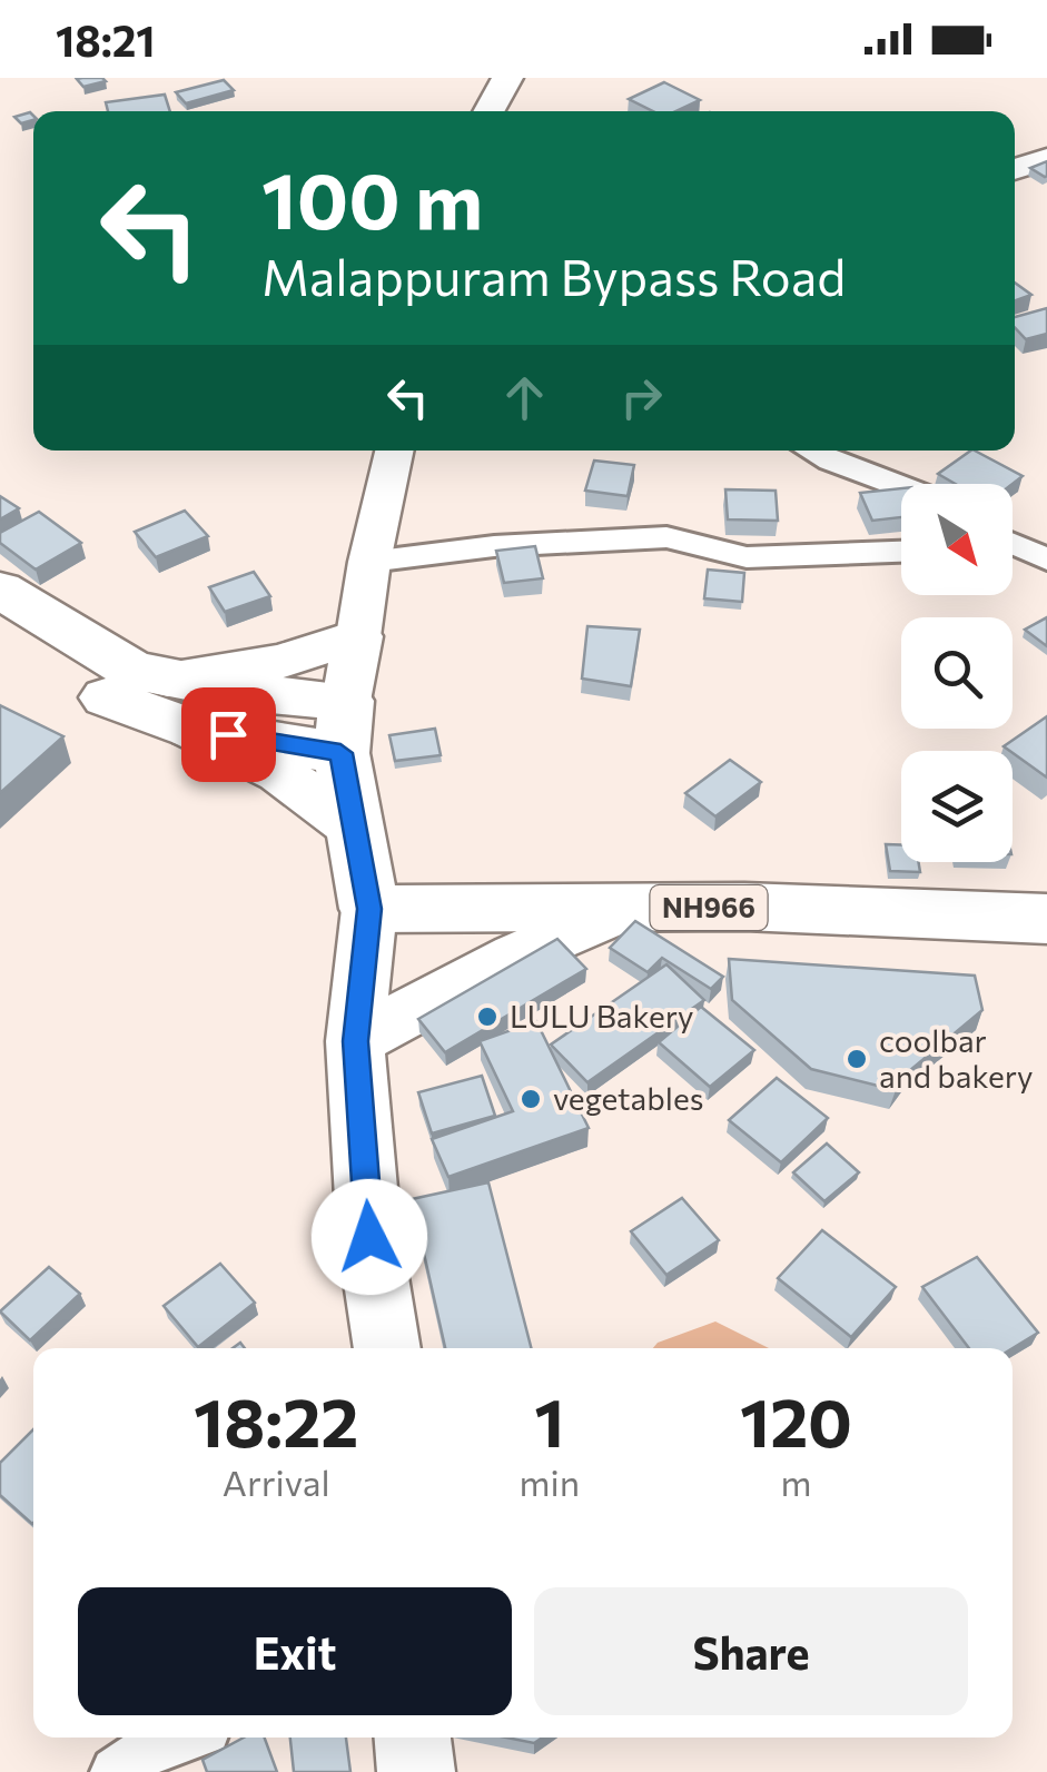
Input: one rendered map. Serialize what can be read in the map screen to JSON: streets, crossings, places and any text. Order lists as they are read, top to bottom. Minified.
{"streets":{"highway":["NH966"]},"places":["LULU Bakery","coolbar and bakery","vegetables"],"north":"bottom right","page":{"status":"18:21","turn":["100 m","Malappuram Bypass Road"],"eta":["18:22","Arrival","1","min","120","m"],"buttons":["Exit","Share"]}}
